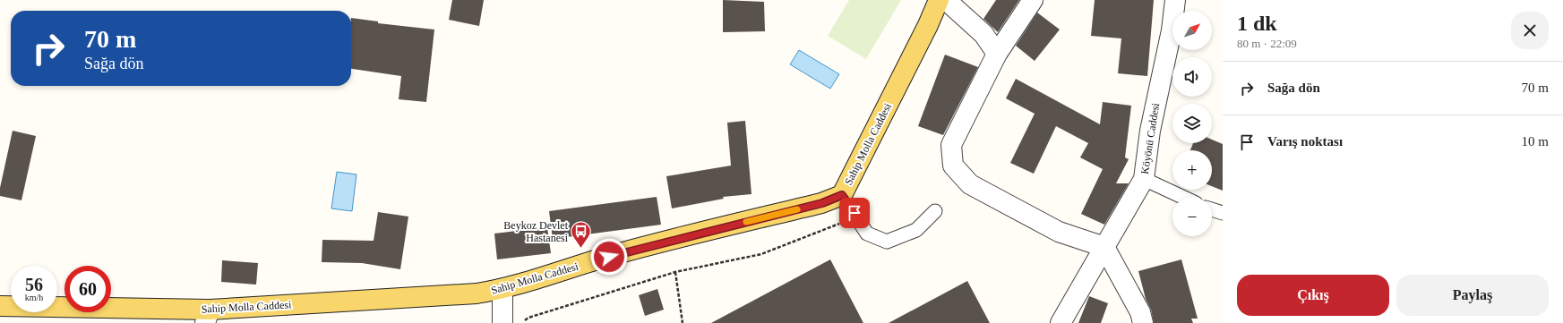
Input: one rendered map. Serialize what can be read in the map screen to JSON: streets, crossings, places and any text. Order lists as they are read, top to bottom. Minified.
{"streets":{"main road":["Sahip Molla Caddesi"],"street":["Köyönü Caddesi"]},"places":{"bus stop":["Beykoz Devlet Hastanesi"]},"north":"top right","page":{"heading":["1 dk","80 m · 22:09"],"map_buttons":["+","−"],"turn":["70 m","Sağa dön"],"list":[{"name":"Sağa dön","value":"70 m"},{"name":"Varış noktası","value":"10 m"}],"speed":"56 km/h","limit":"60","buttons":["Çıkış","Paylaş"]}}
